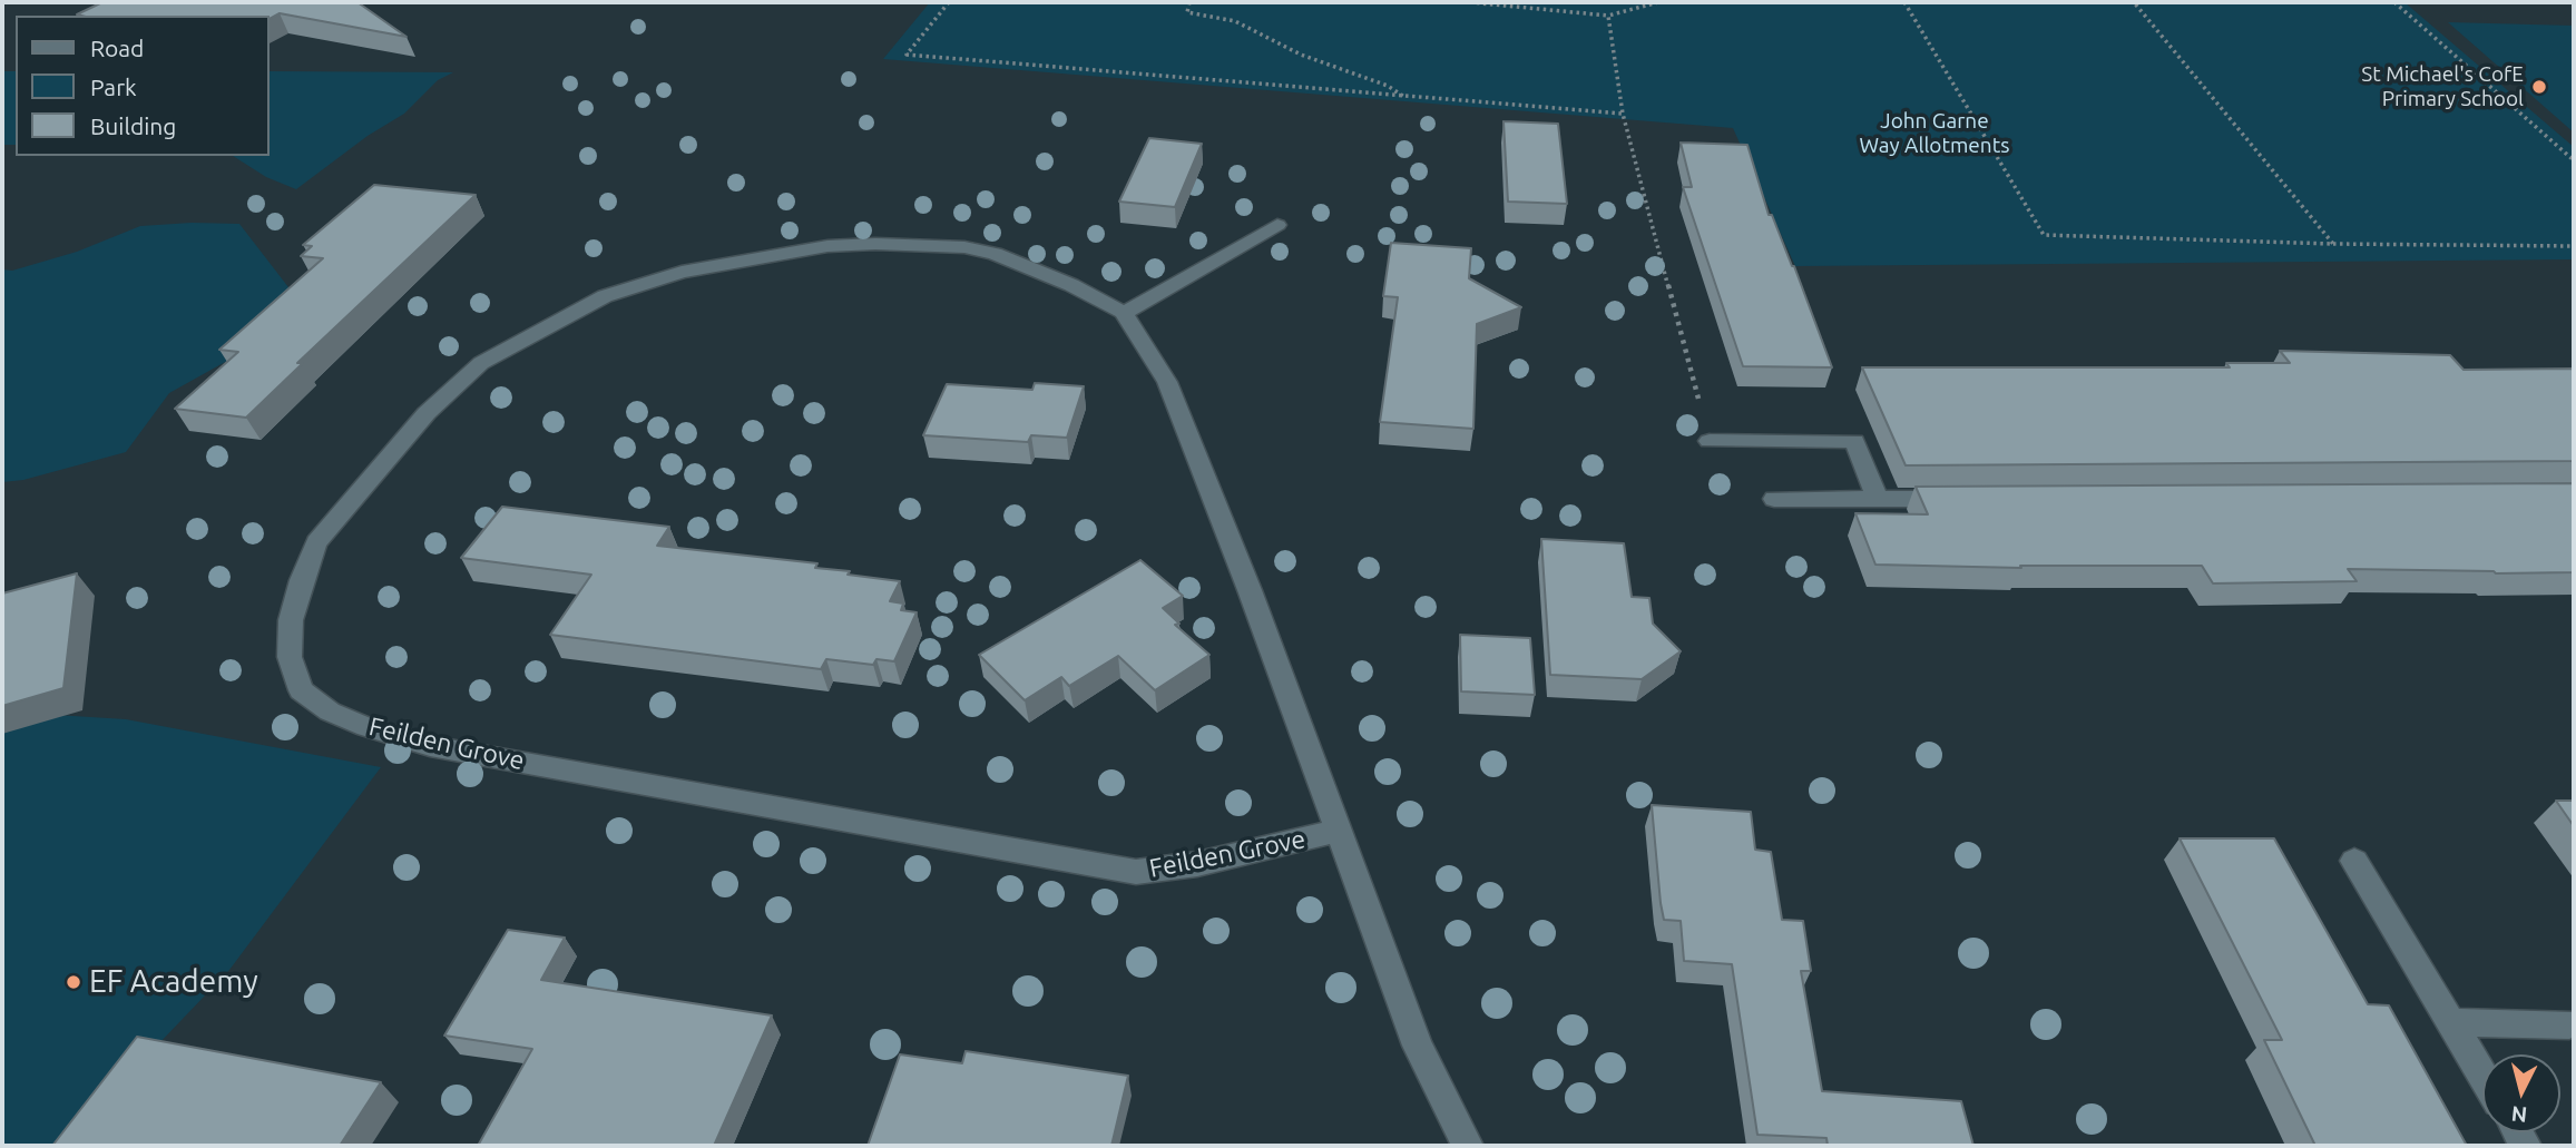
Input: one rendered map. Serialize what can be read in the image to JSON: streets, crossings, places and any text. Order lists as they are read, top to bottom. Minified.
{"streets":{"street":["Feilden Grove"]},"parks":["John Garne Way Allotments"],"places":["St Michael's CofE Primary School","EF Academy"],"legend":["Road","Park","Building"],"north":"bottom"}
